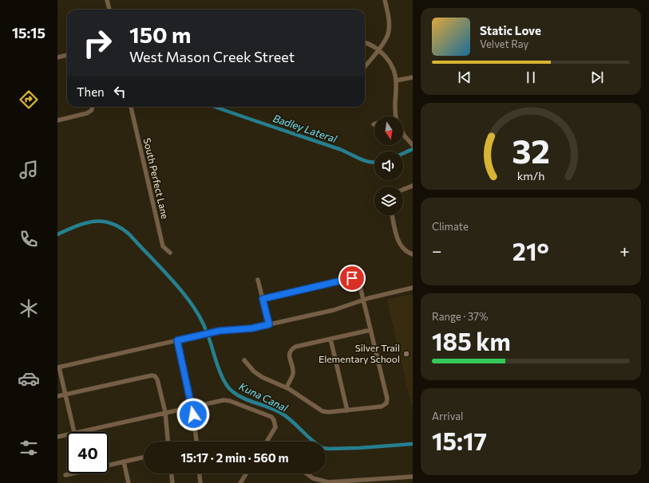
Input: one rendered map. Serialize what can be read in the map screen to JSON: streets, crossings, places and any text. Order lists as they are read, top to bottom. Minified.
{"streets":{"street":["South Perfect Lane"]},"water":["Badley Lateral","Kuna Canal"],"places":["Silver Trail Elementary School"],"north":"bottom","page":{"tabs":"15:15","turn":["150 m","West Mason Creek Street"],"song":["Static Love","Velvet Ray"],"then":"Then","tile":["Climate",["Range · 37%","185 km"],["Arrival","15:17"]],"heat":["−","21°","+"],"limit":"40","trip":"15:17 · 2 min · 560 m","gauge":["32","km/h"]}}
